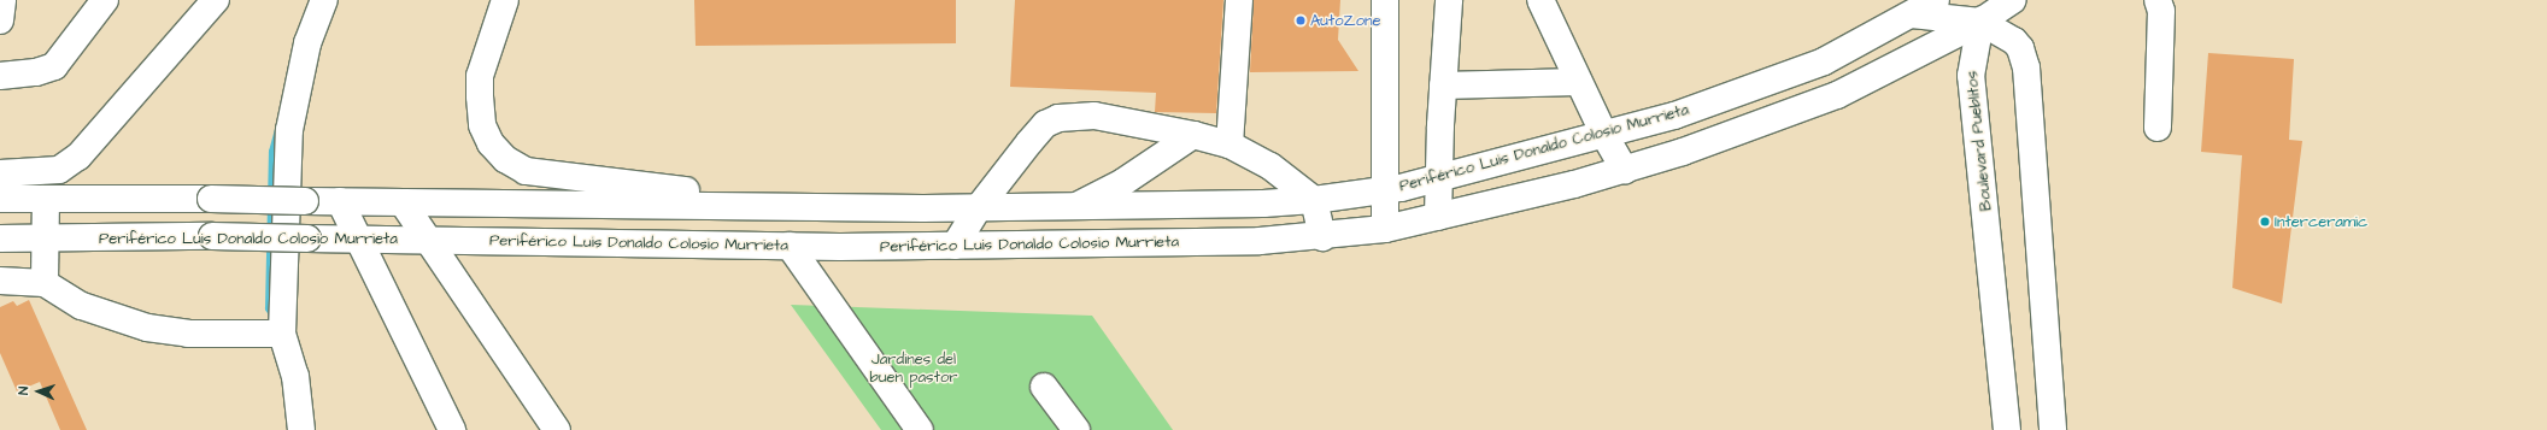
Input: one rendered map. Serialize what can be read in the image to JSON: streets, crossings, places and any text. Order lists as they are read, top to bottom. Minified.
{"streets":{"main road":["Boulevard Pueblitos","Periférico Luis Donaldo Colosio Murrieta"]},"crossings":[["Boulevard Pueblitos","Periférico Luis Donaldo Colosio Murrieta"]],"parks":["Jardines del buen pastor"],"places":["AutoZone","Interceramic"],"north":"left"}
